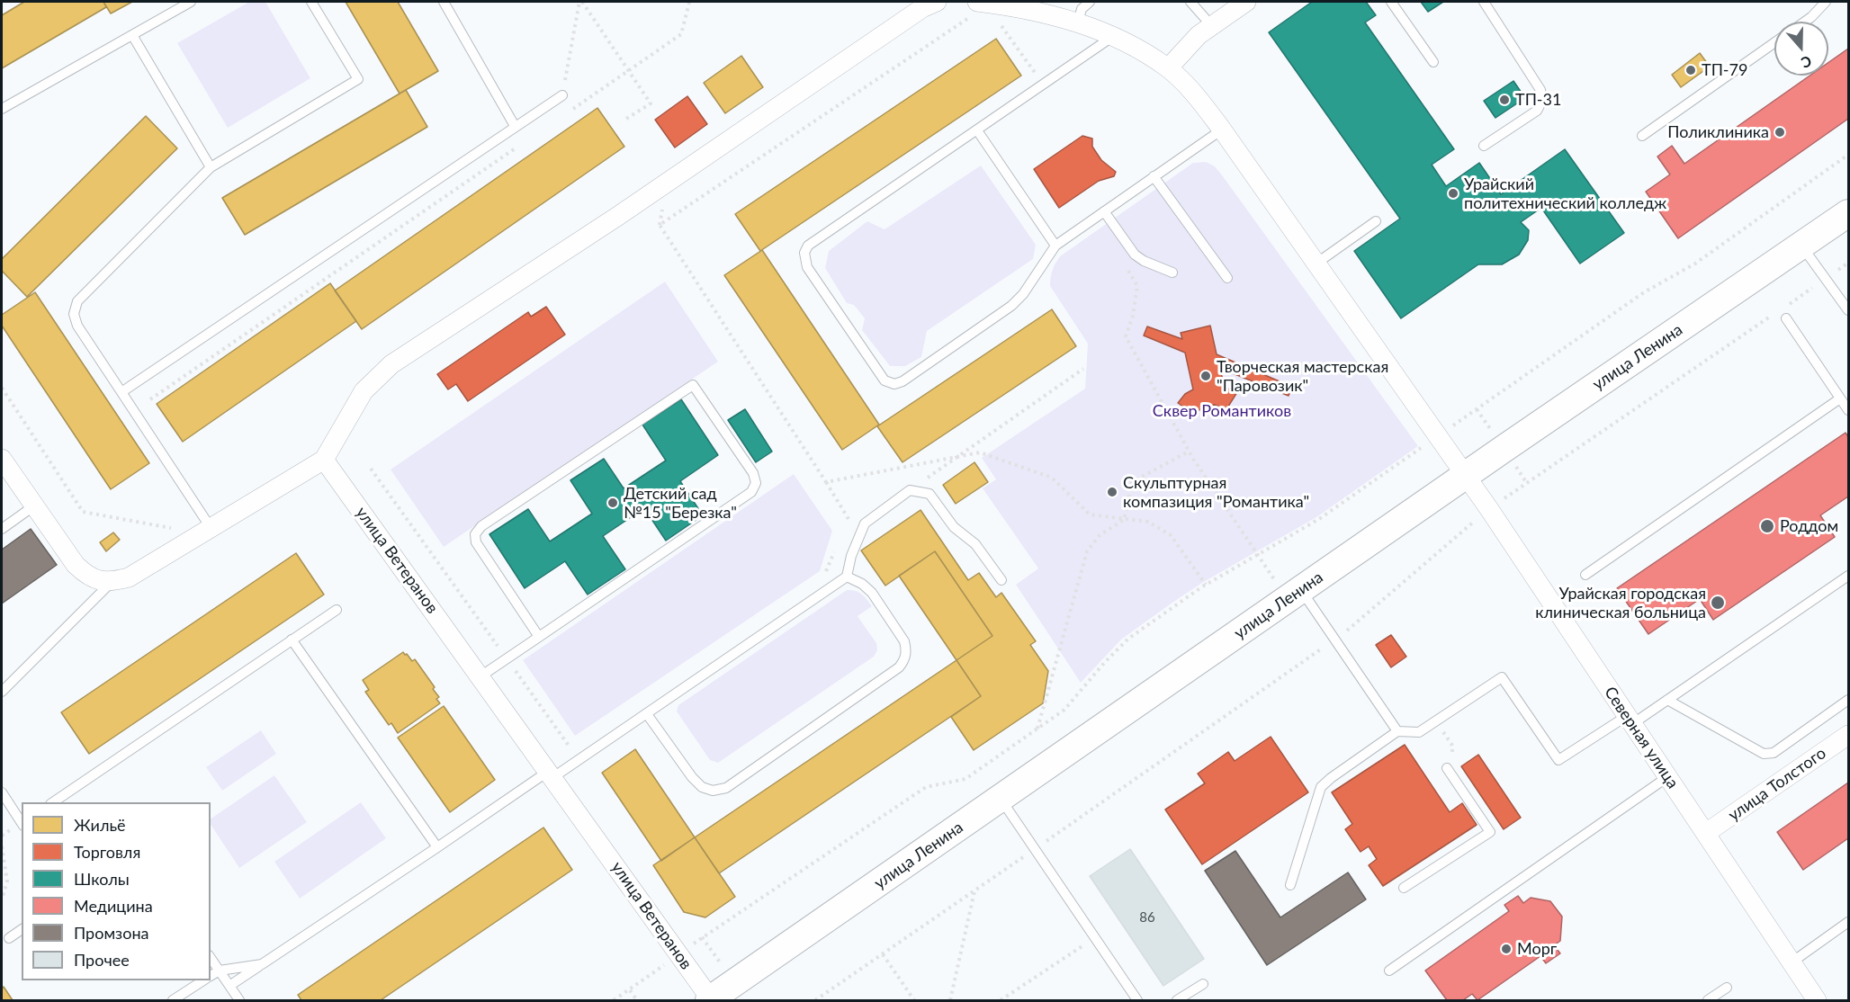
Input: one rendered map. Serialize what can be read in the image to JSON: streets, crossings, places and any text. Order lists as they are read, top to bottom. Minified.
{"streets":{"main road":["улица Ленина"],"street":["улица Ветеранов","Северная улица","улица Толстого"]},"crossings":[["улица Ленина","улица Ветеранов"],["улица Ленина","Северная улица"],["Северная улица","улица Толстого"]],"parks":["Сквер Романтиков"],"places":["ТП-79","ТП-31","Поликлиника","Урайский политехнический колледж","Творческая мастерская \"Паровозик\"","Скульптурная компазиция \"Романтика\"","Детский сад №15 \"Березка\"","Роддом","Урайская городская клиническая больница","Морг"],"house_numbers":["86"],"legend":["Жильё","Торговля","Школы","Медицина","Промзона","Прочее"],"north":"bottom"}
